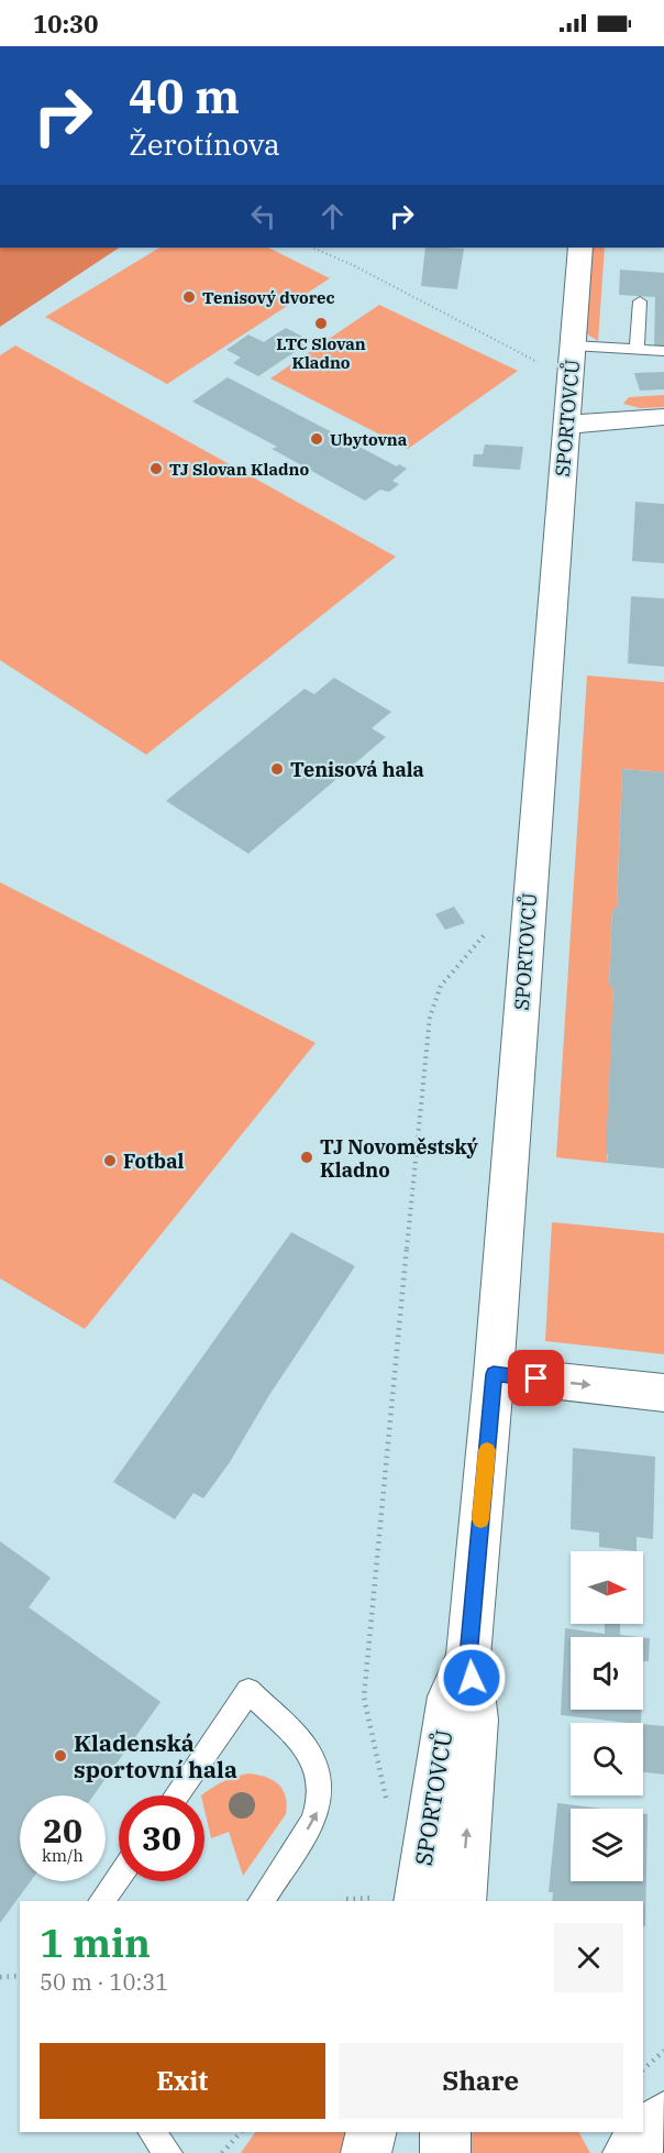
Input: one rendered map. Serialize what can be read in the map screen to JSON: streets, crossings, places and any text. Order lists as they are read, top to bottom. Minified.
{"streets":{"street":["SPORTOVCŮ"]},"places":["Tenisový dvorec","LTC Slovan Kladno","Ubytovna","TJ Slovan Kladno","Tenisová hala","TJ Novoměstský Kladno","Fotbal","Kladenská sportovní hala"],"north":"right","page":{"status":"10:30","turn":["40 m","Žerotínova"],"speed":"20 km/h","limit":"30","heading":["1 min","50 m · 10:31"],"buttons":["Exit","Share"]}}
